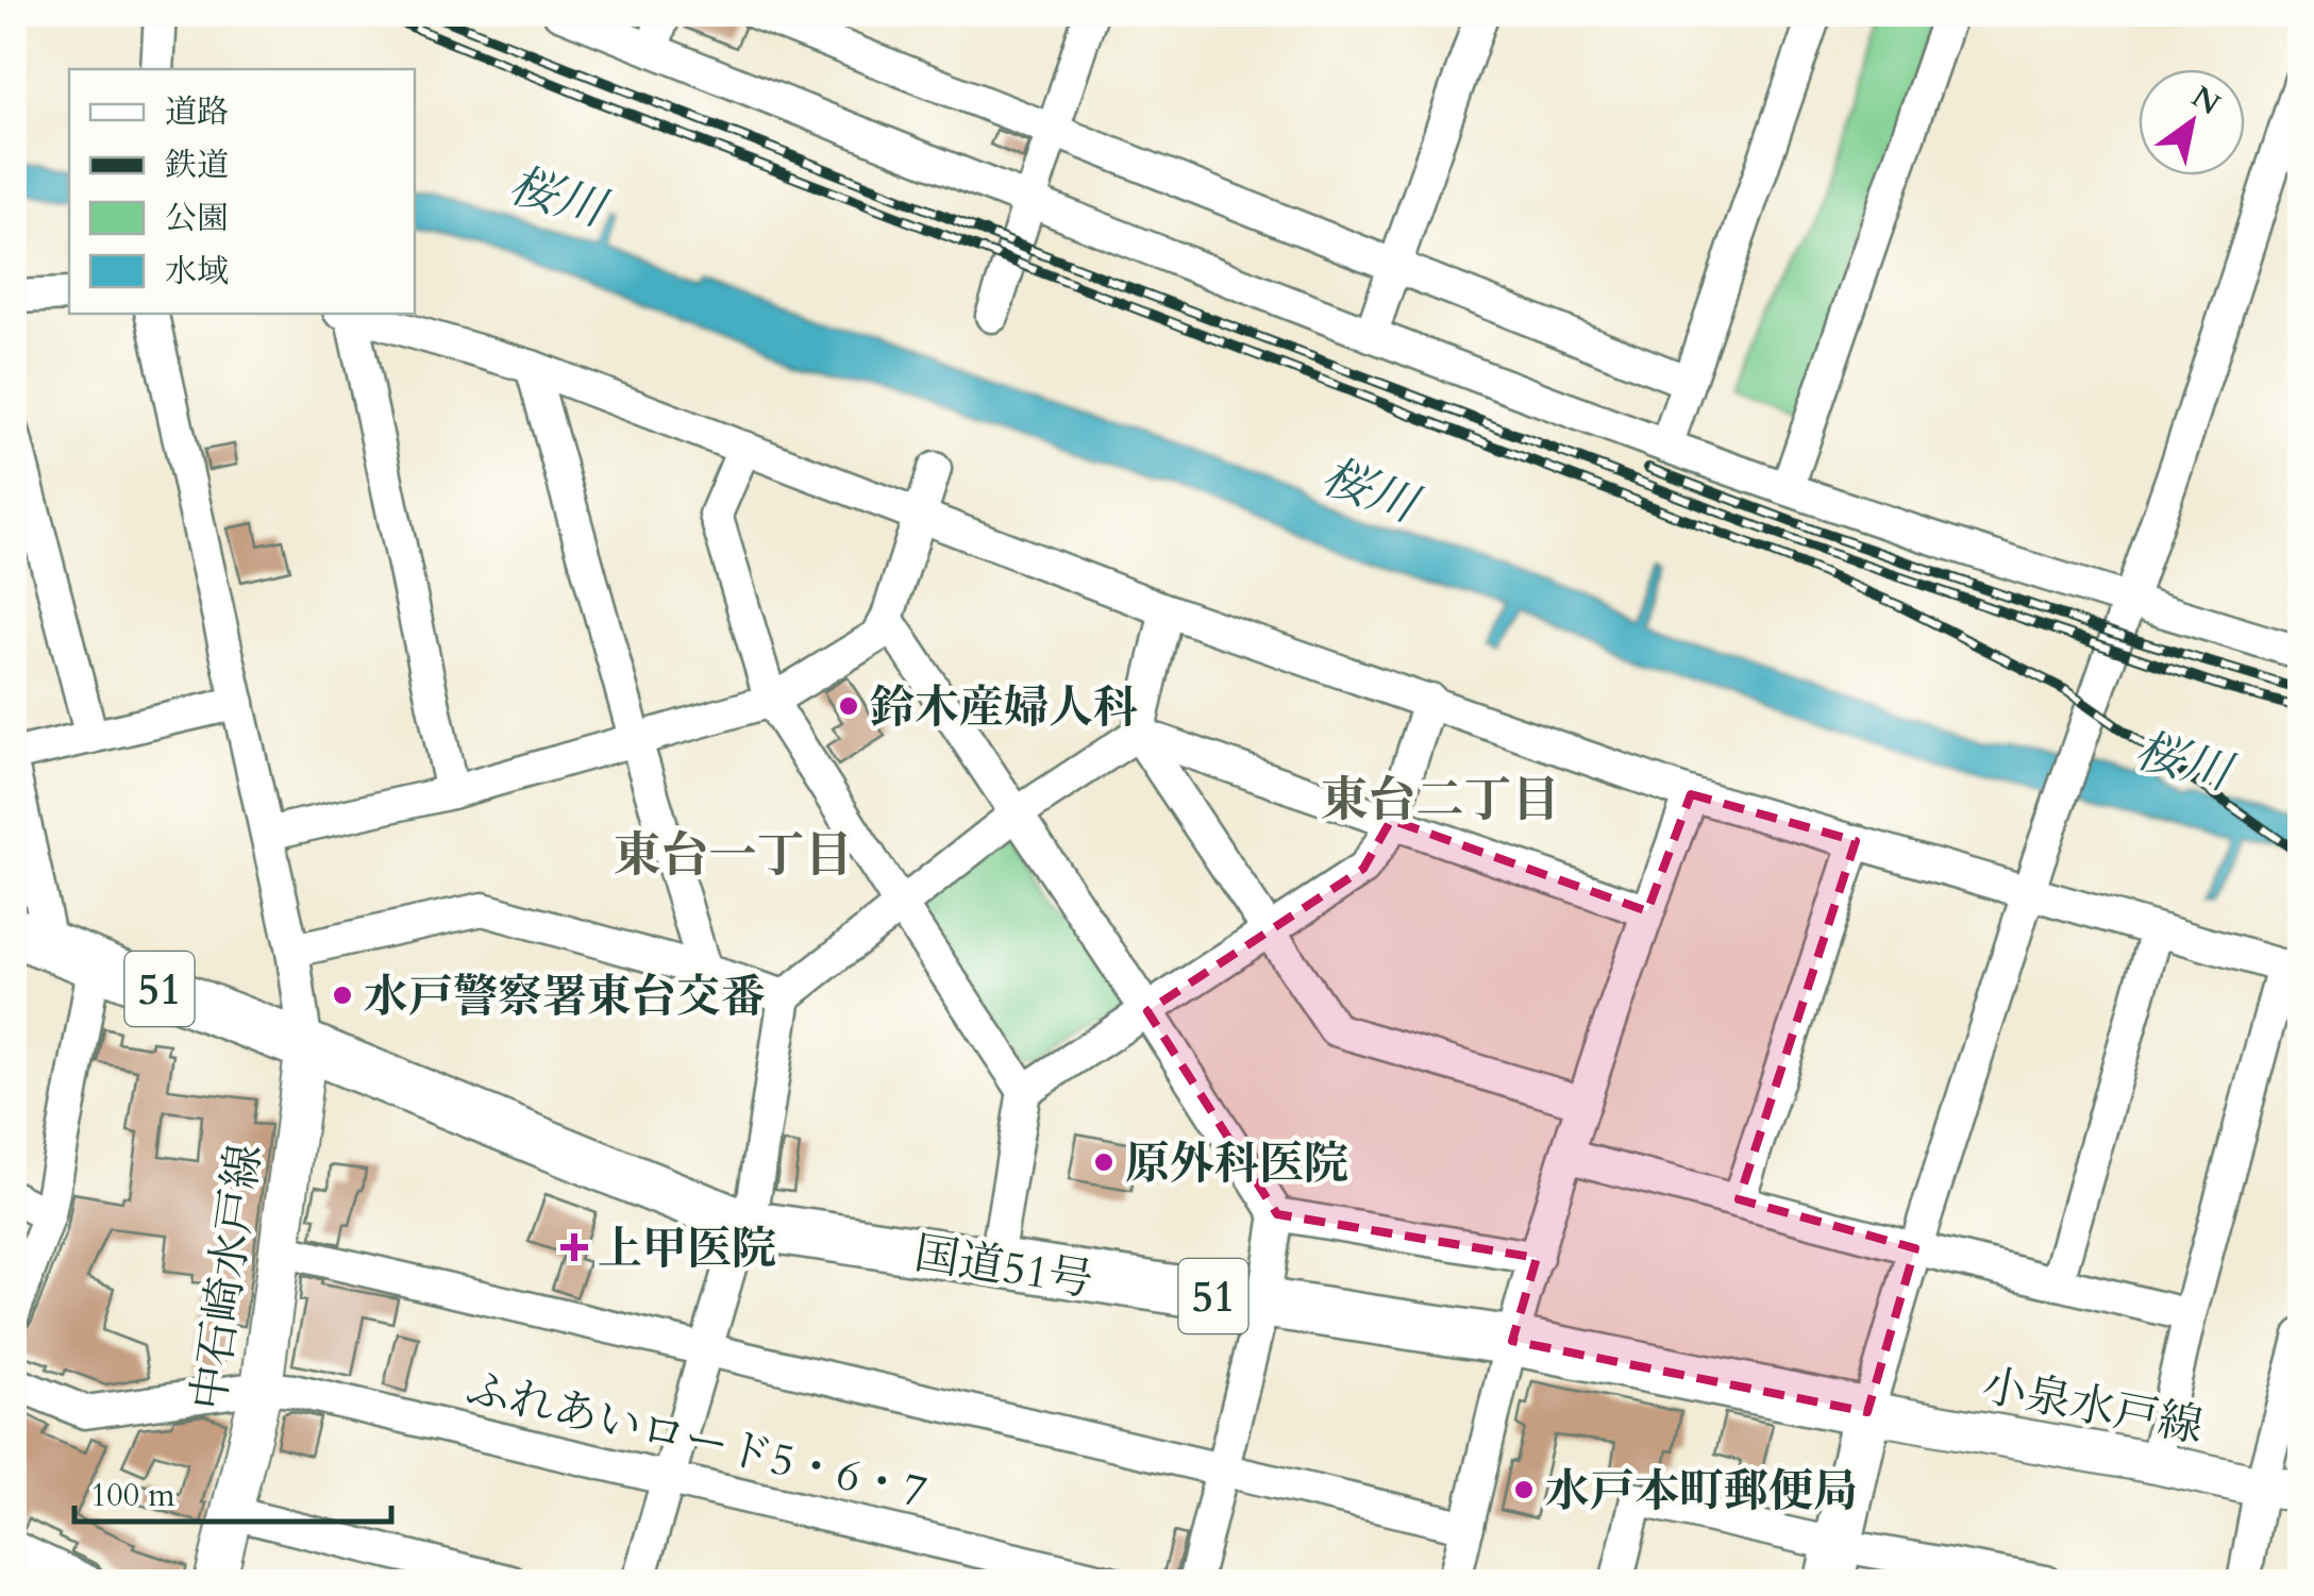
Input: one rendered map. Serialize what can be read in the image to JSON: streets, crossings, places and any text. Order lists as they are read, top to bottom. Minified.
{"streets":{"highway":["51","国道51号"],"main road":["中石崎水戸線","小泉水戸線"],"street":["ふれあいロード5・6・7"]},"crossings":[["国道51号","中石崎水戸線"],["国道51号","小泉水戸線"],["中石崎水戸線","ふれあいロード5・6・7"]],"districts":["東台二丁目","東台一丁目"],"water":["桜川"],"places":{"other":["鈴木産婦人科","水戸警察署東台交番","原外科医院","水戸本町郵便局"],"health":["上甲医院"]},"legend":["道路","鉄道","公園","水域"],"scale_bar":"100 m","north":"top right"}
